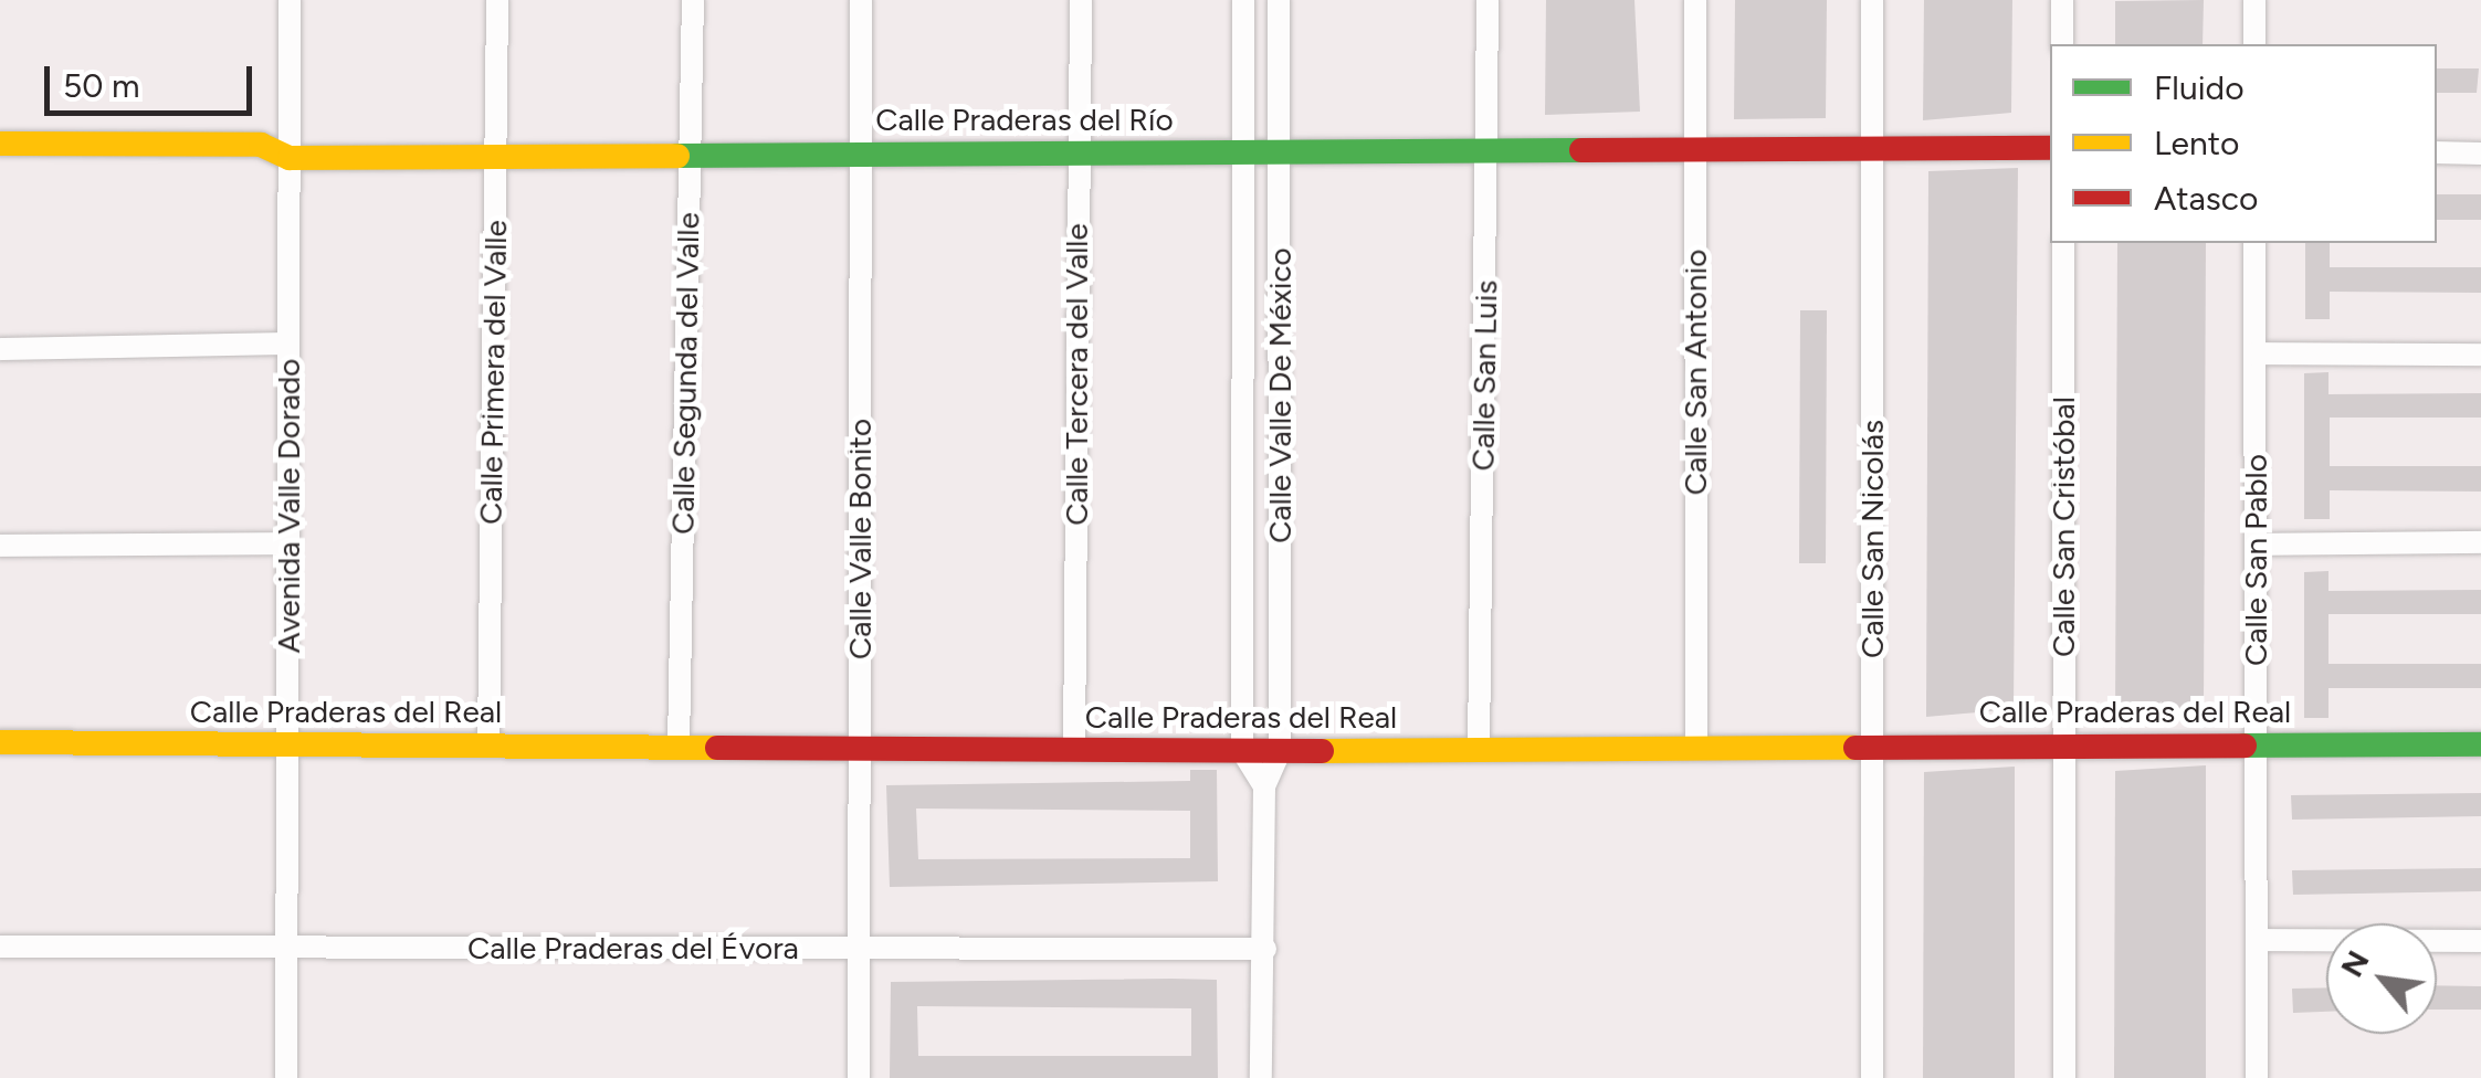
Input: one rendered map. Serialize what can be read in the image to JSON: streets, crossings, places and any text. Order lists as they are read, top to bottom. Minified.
{"streets":{"street":["Calle Praderas del Río","Calle Primera del Valle","Calle San Antonio","Calle Segunda del Valle","Calle Tercera del Valle","Calle San Luis","Calle Valle De México","Avenida Valle Dorado","Calle San Cristóbal","Calle Valle Bonito","Calle San Nicolás","Calle San Pablo","Calle Praderas del Real","Calle Praderas del Évora"]},"crossings":[["Calle Praderas del Río","Calle Primera del Valle"],["Calle Praderas del Río","Calle San Antonio"],["Calle Praderas del Río","Calle Segunda del Valle"],["Calle Praderas del Río","Calle Tercera del Valle"],["Calle Praderas del Río","Calle San Luis"],["Calle Praderas del Río","Calle Valle De México"],["Calle Praderas del Río","Avenida Valle Dorado"],["Calle Praderas del Río","Calle Valle Bonito"],["Calle Praderas del Río","Calle San Nicolás"],["Calle Primera del Valle","Calle Praderas del Real"],["Calle San Antonio","Calle Praderas del Real"],["Calle Segunda del Valle","Calle Praderas del Real"],["Calle Tercera del Valle","Calle Praderas del Real"],["Calle San Luis","Calle Praderas del Real"],["Calle Valle De México","Calle Praderas del Real"],["Avenida Valle Dorado","Calle Praderas del Real"],["Avenida Valle Dorado","Calle Praderas del Évora"],["Calle San Cristóbal","Calle Praderas del Real"],["Calle Valle Bonito","Calle Praderas del Real"],["Calle Valle Bonito","Calle Praderas del Évora"],["Calle San Nicolás","Calle Praderas del Real"],["Calle San Pablo","Calle Praderas del Real"]],"legend":["Fluido","Lento","Atasco"],"scale_bar":"50 m","north":"top left"}
